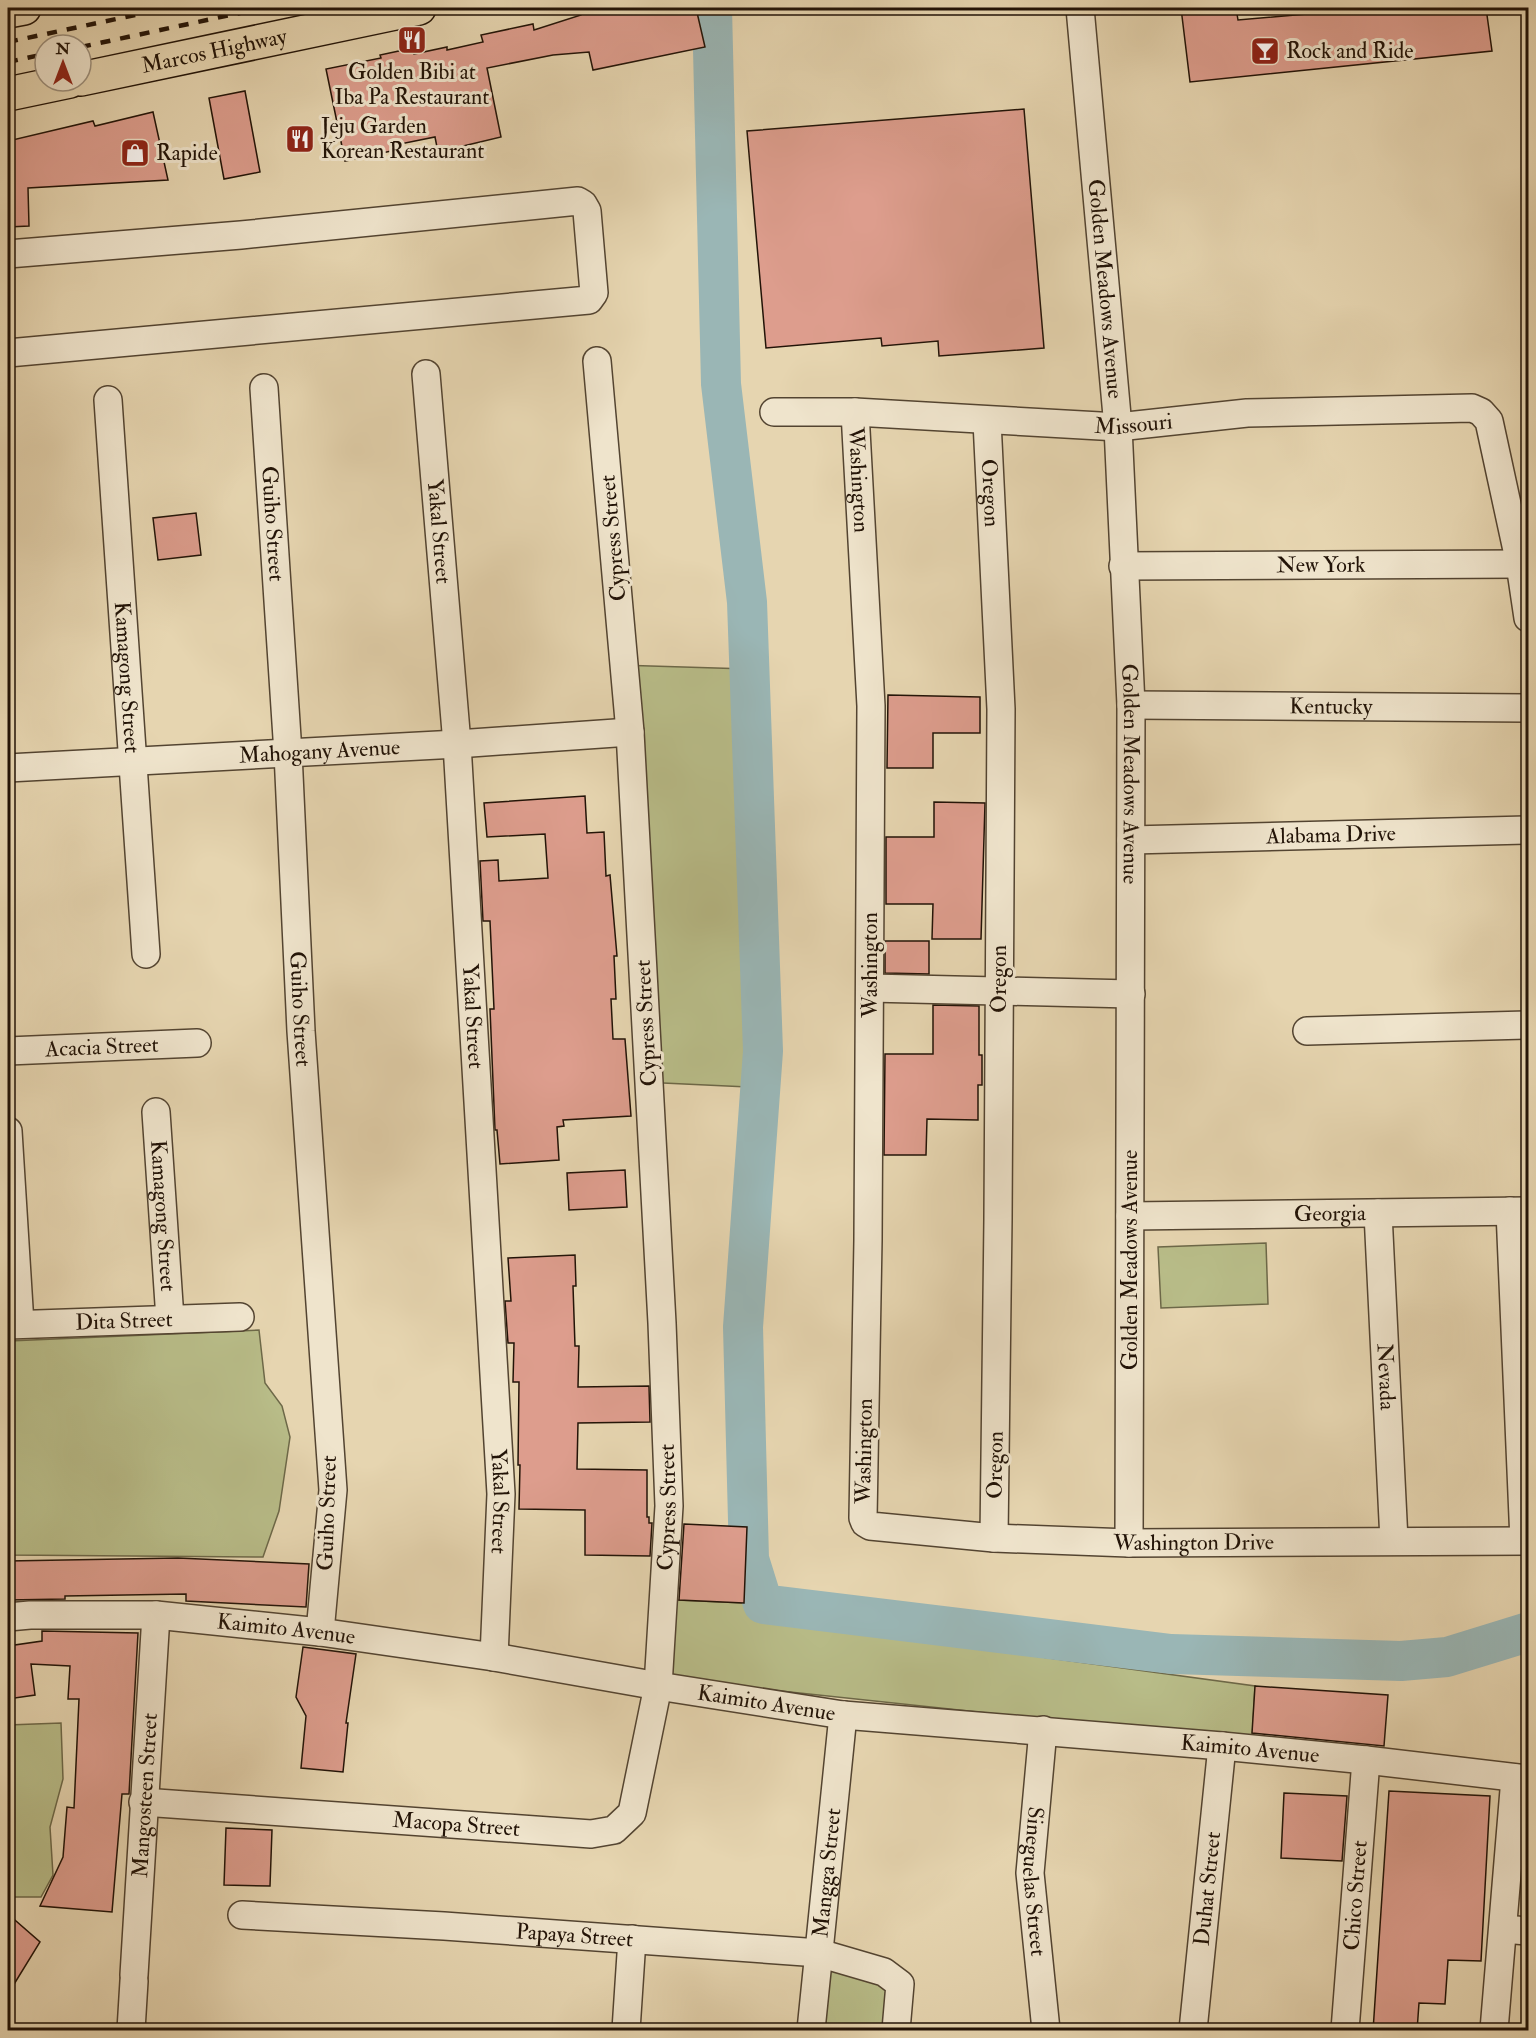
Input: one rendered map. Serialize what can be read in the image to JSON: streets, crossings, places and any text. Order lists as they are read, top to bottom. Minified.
{"streets":{"main road":["Marcos Highway"],"street":["Golden Meadows Avenue","Missouri","Washington","Oregon","Guiho Street","Yakal Street","Cypress Street","New York","Kamagong Street","Kentucky","Mahogany Avenue","Alabama Drive","Acacia Street","Georgia","Dita Street","Nevada","Washington Drive","Kaimito Avenue","Mangosteen Street","Macopa Street","Mangga Street","Sineguelas Street","Duhat Street","Chico Street","Papaya Street"]},"crossings":[["Golden Meadows Avenue","Missouri"],["Golden Meadows Avenue","New York"],["Golden Meadows Avenue","Kentucky"],["Golden Meadows Avenue","Alabama Drive"],["Golden Meadows Avenue","Georgia"],["Golden Meadows Avenue","Washington Drive"],["Missouri","Washington"],["Missouri","Oregon"],["Missouri","New York"],["Washington","Washington Drive"],["Oregon","Washington Drive"],["Guiho Street","Mahogany Avenue"],["Guiho Street","Kaimito Avenue"],["Yakal Street","Mahogany Avenue"],["Yakal Street","Kaimito Avenue"],["Cypress Street","Mahogany Avenue"],["Cypress Street","Kaimito Avenue"],["Cypress Street","Macopa Street"],["Kamagong Street","Mahogany Avenue"],["Kamagong Street","Dita Street"],["Georgia","Nevada"],["Nevada","Washington Drive"],["Kaimito Avenue","Mangosteen Street"],["Kaimito Avenue","Macopa Street"],["Kaimito Avenue","Mangga Street"],["Kaimito Avenue","Sineguelas Street"],["Kaimito Avenue","Duhat Street"],["Kaimito Avenue","Chico Street"],["Mangosteen Street","Macopa Street"],["Mangga Street","Papaya Street"]],"places":{"restaurant":["Golden Bibi at Iba Pa Restaurant","Jeju Garden Korean Restaurant"],"bar":["Rock and Ride"],"shop":["Rapide"]},"north":"top"}
